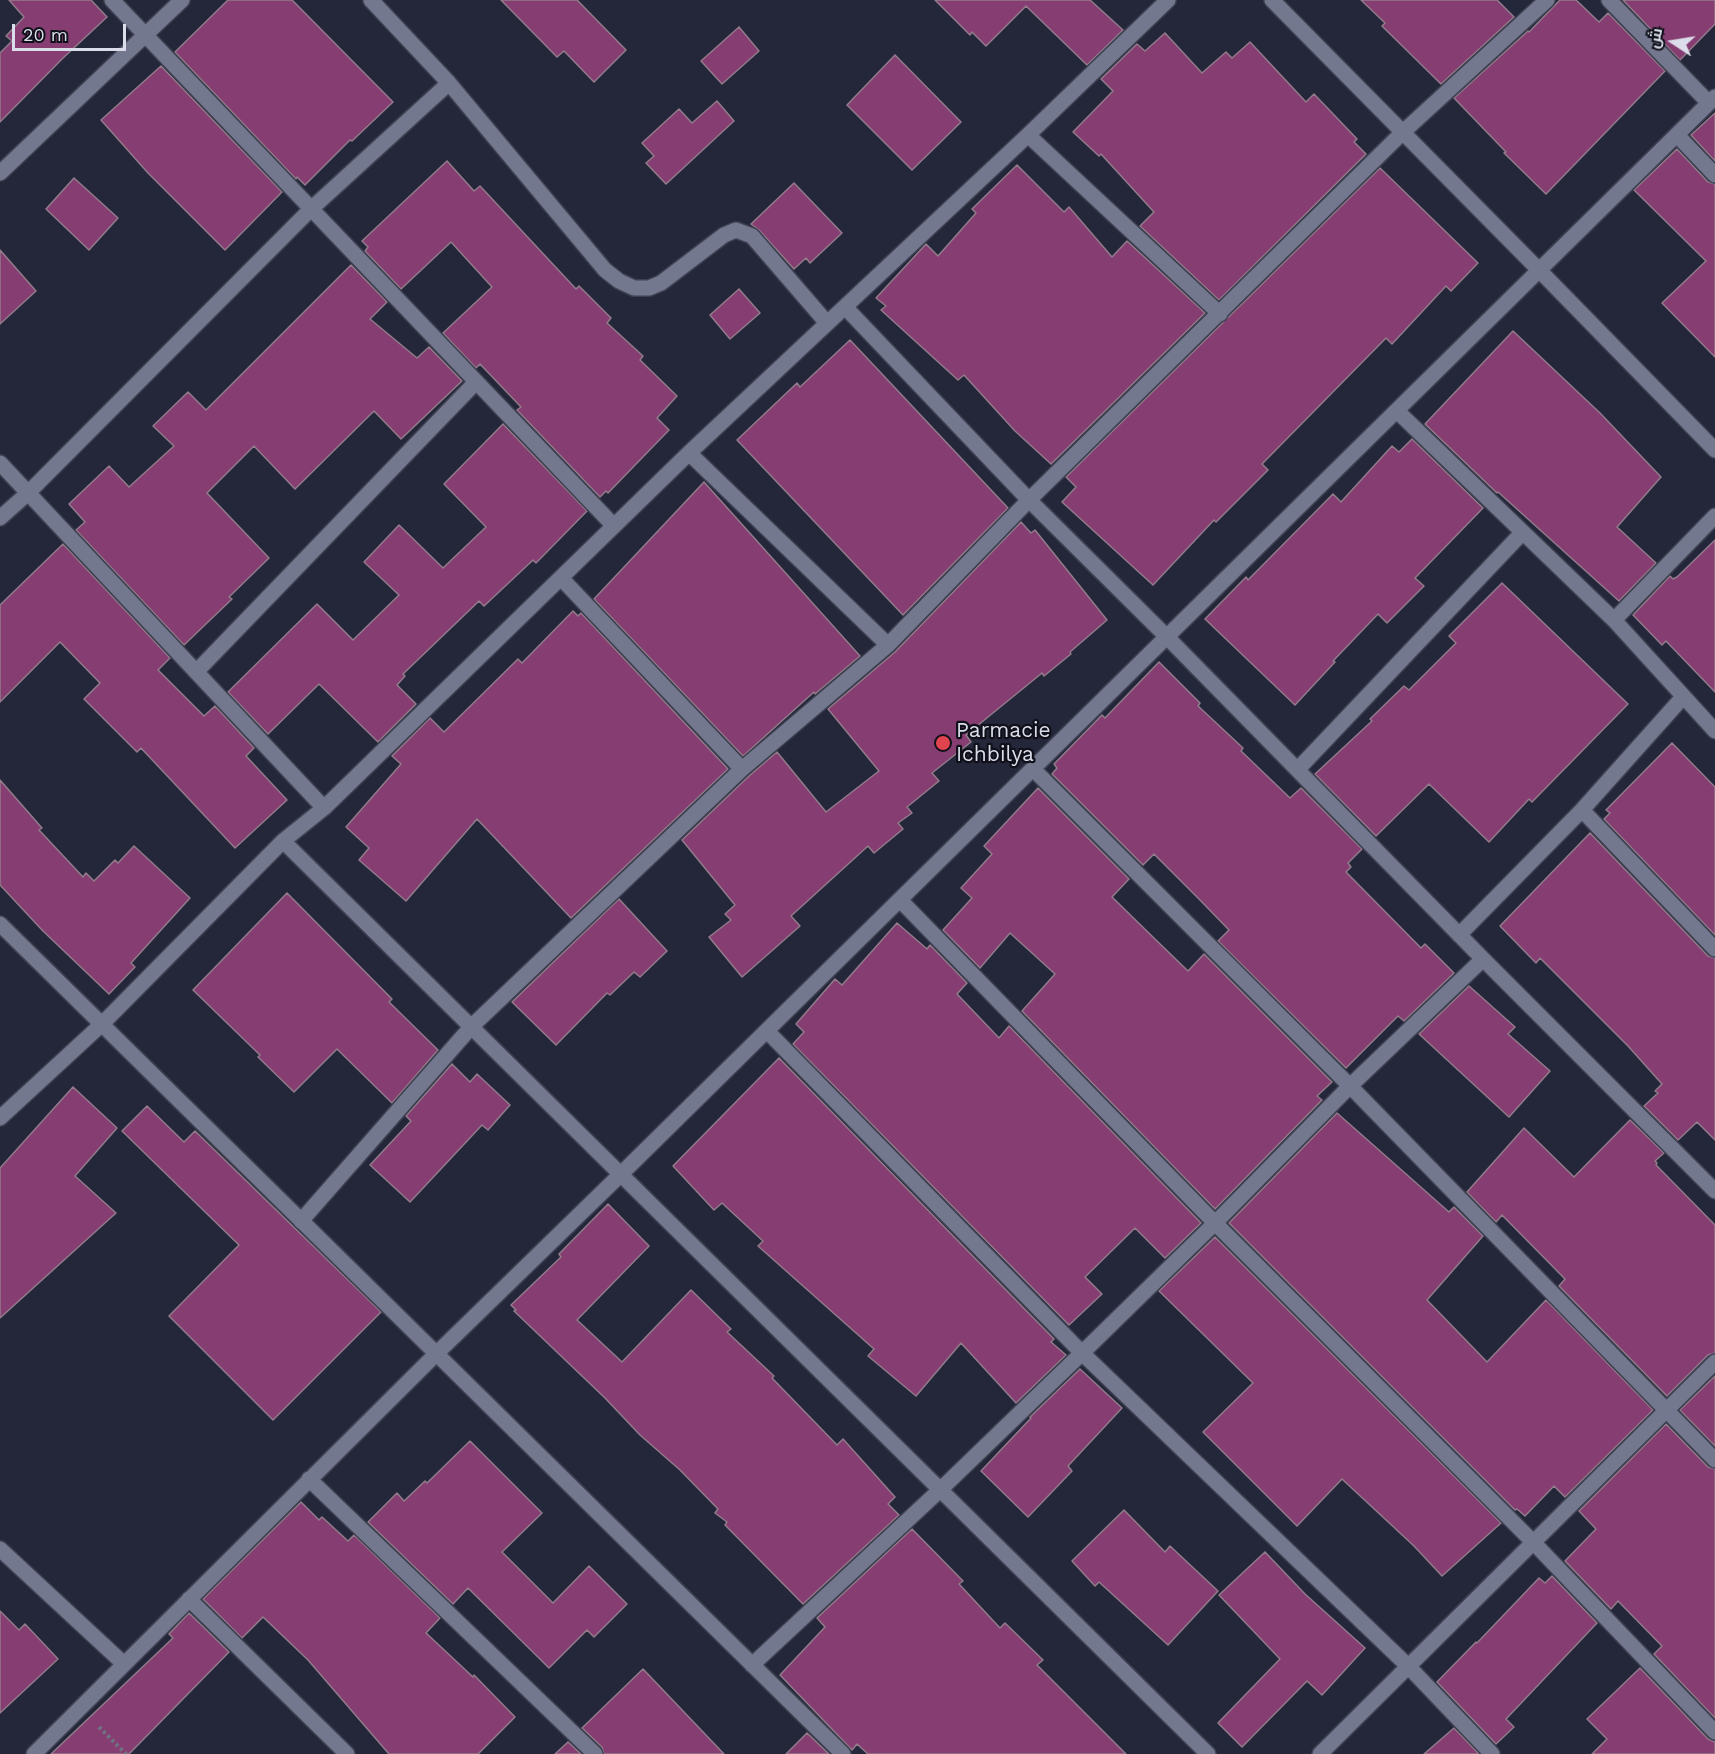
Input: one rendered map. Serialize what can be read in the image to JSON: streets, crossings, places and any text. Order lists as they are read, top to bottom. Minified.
{"places":["Parmacie Ichbilya"],"scale_bar":"20 m","north":"left"}
